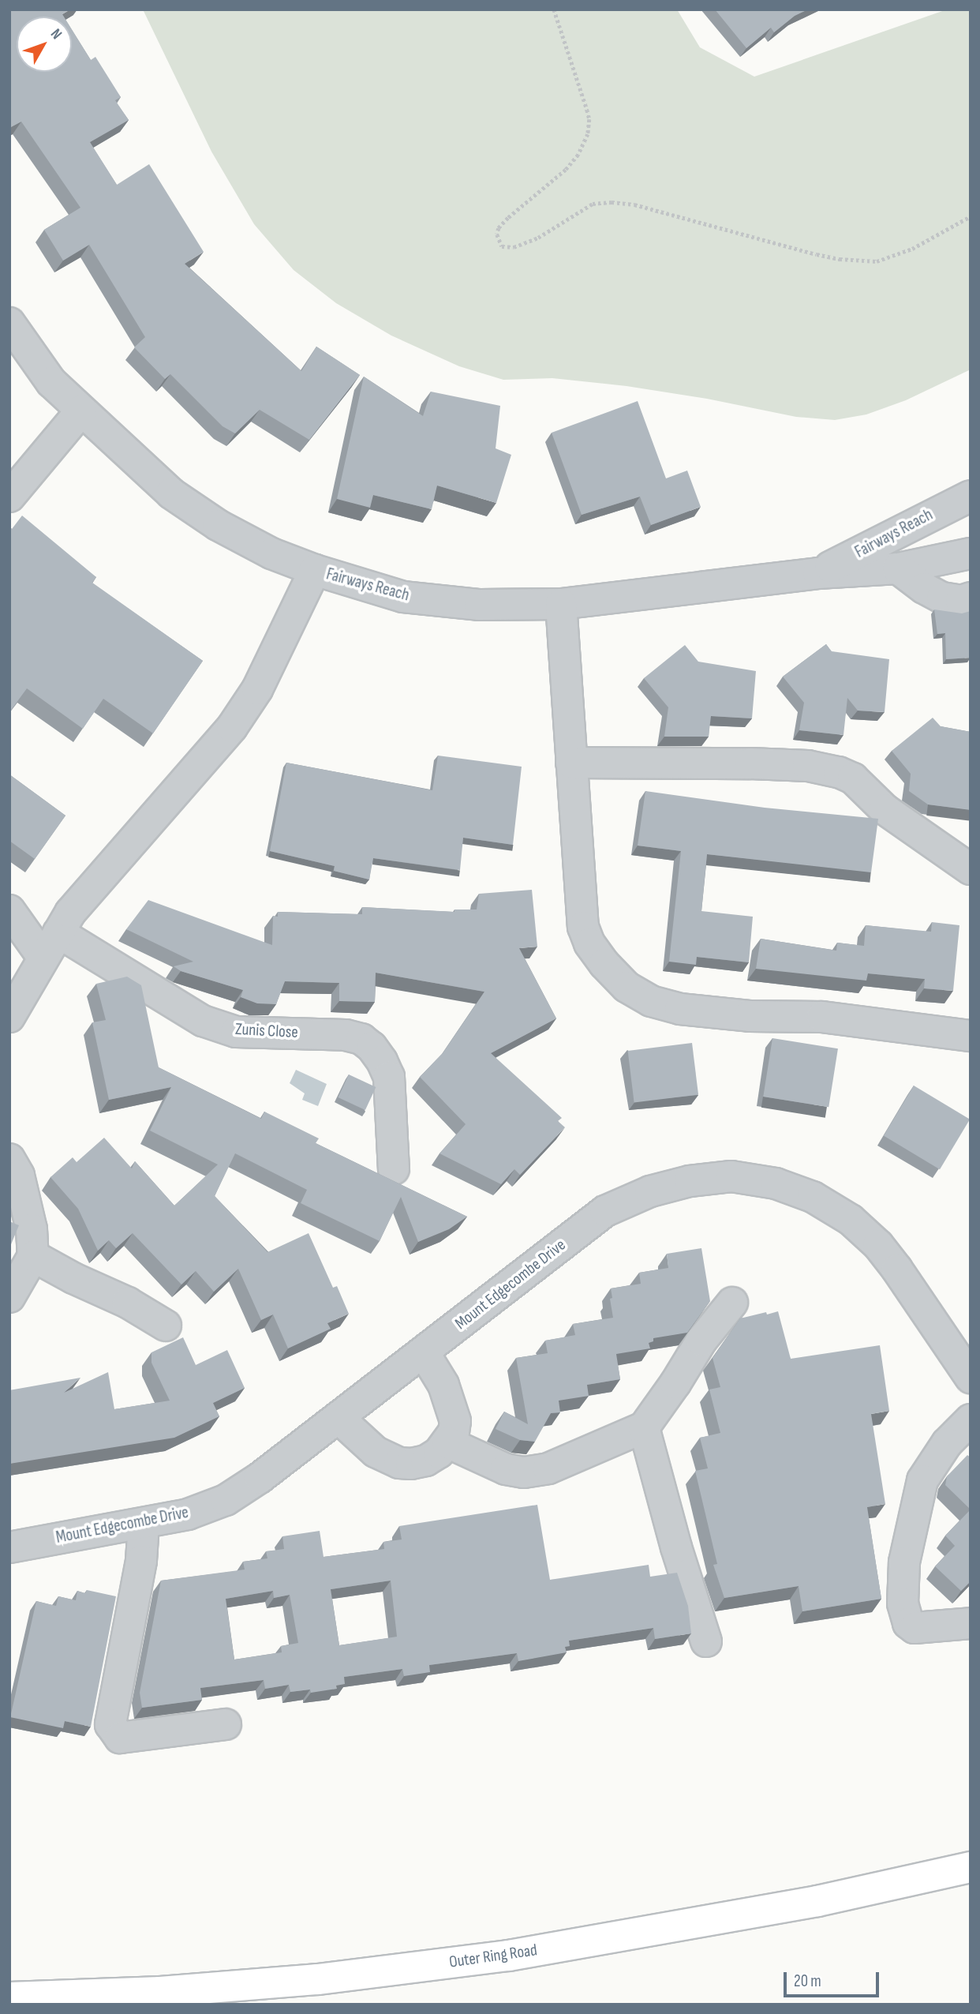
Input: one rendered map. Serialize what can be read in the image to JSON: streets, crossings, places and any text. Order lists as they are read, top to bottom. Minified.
{"streets":{"highway":["Outer Ring Road"],"street":["Fairways Reach","Zunis Close","Mount Edgecombe Drive"]},"scale_bar":"20 m","north":"top right"}
